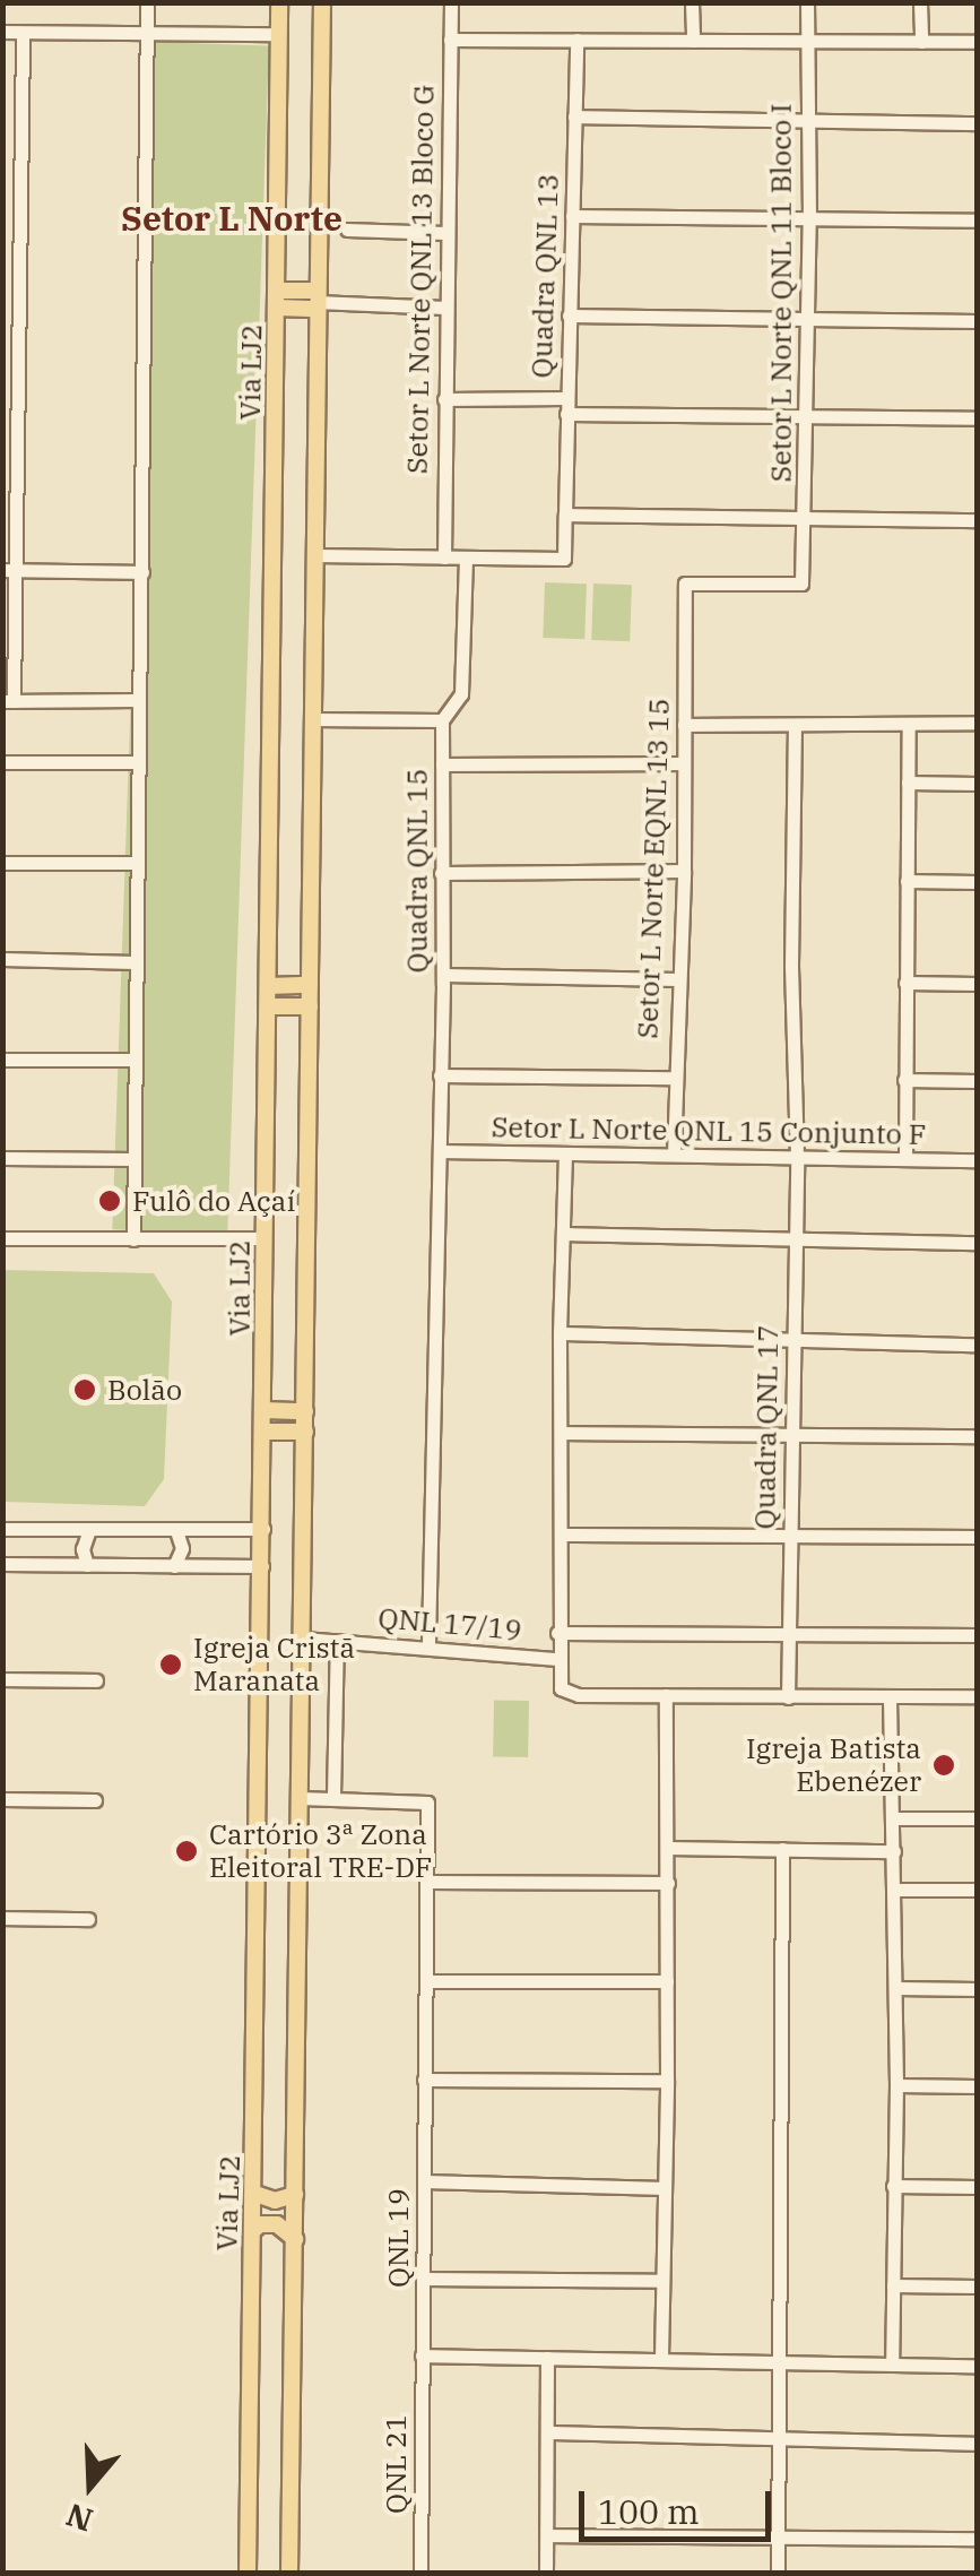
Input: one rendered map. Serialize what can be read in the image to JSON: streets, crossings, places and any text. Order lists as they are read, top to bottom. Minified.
{"streets":{"main road":["Via LJ2"],"street":["Quadra QNL 13","Setor L Norte QNL 13 Bloco G","Setor L Norte QNL 11 Bloco I","Setor L Norte EQNL 13 15","Quadra QNL 15","Setor L Norte QNL 15 Conjunto F","Quadra QNL 17","QNL 17/19","QNL 19","QNL 21"]},"crossings":[["Setor L Norte QNL 11 Bloco I","Setor L Norte EQNL 13 15"],["Setor L Norte EQNL 13 15","Setor L Norte QNL 15 Conjunto F"],["Quadra QNL 15","Setor L Norte QNL 15 Conjunto F"],["Setor L Norte QNL 15 Conjunto F","Quadra QNL 17"],["QNL 19","QNL 21"]],"districts":["Setor L Norte"],"places":["Fulô do Açaí","Bolão","Igreja Cristã Maranata","Igreja Batista Ebenézer","Cartório 3ª Zona Eleitoral TRE-DF"],"scale_bar":"100 m","north":"bottom"}
